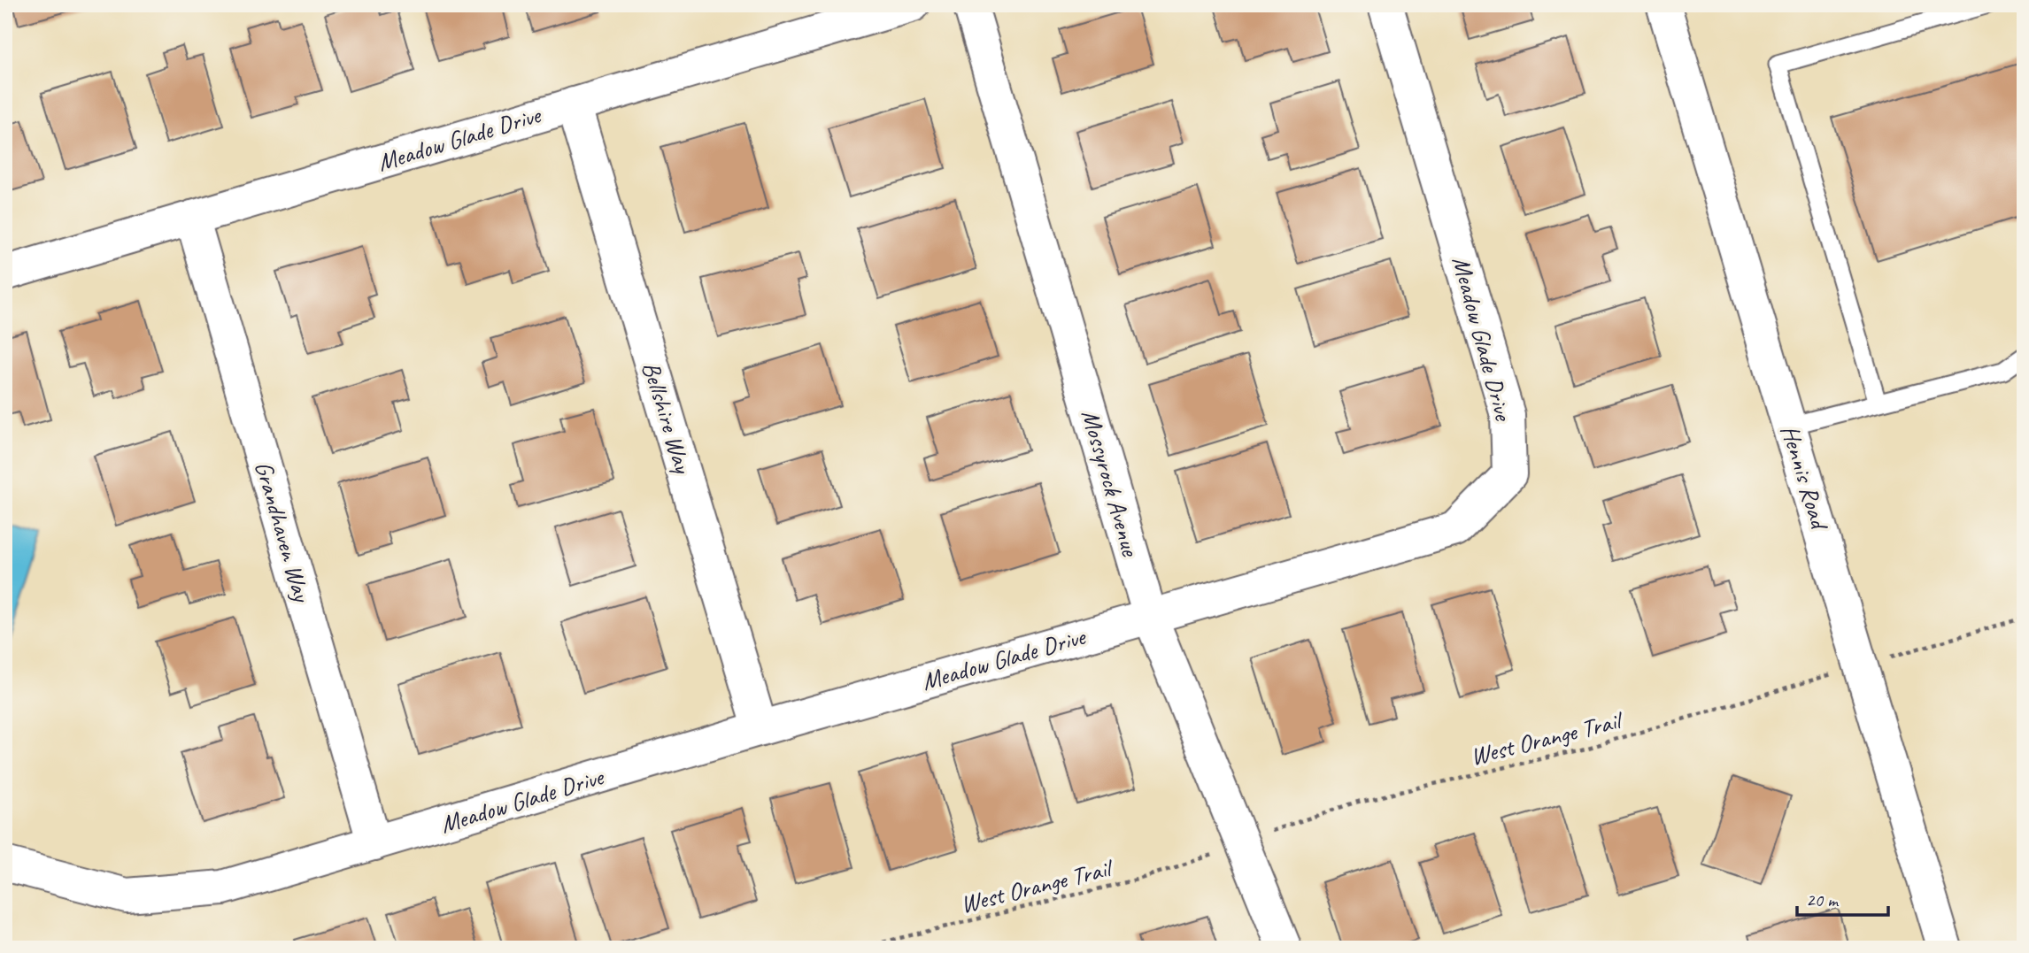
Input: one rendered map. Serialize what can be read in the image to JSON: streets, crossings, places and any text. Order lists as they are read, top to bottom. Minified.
{"streets":{"street":["Meadow Glade Drive","Bellshire Way","Hennis Road","Mossyrock Avenue","Grandhaven Way"],"path":["West Orange Trail"]},"crossings":[["Meadow Glade Drive","Bellshire Way"],["Meadow Glade Drive","Mossyrock Avenue"],["Meadow Glade Drive","Grandhaven Way"]],"scale_bar":"20 m"}
